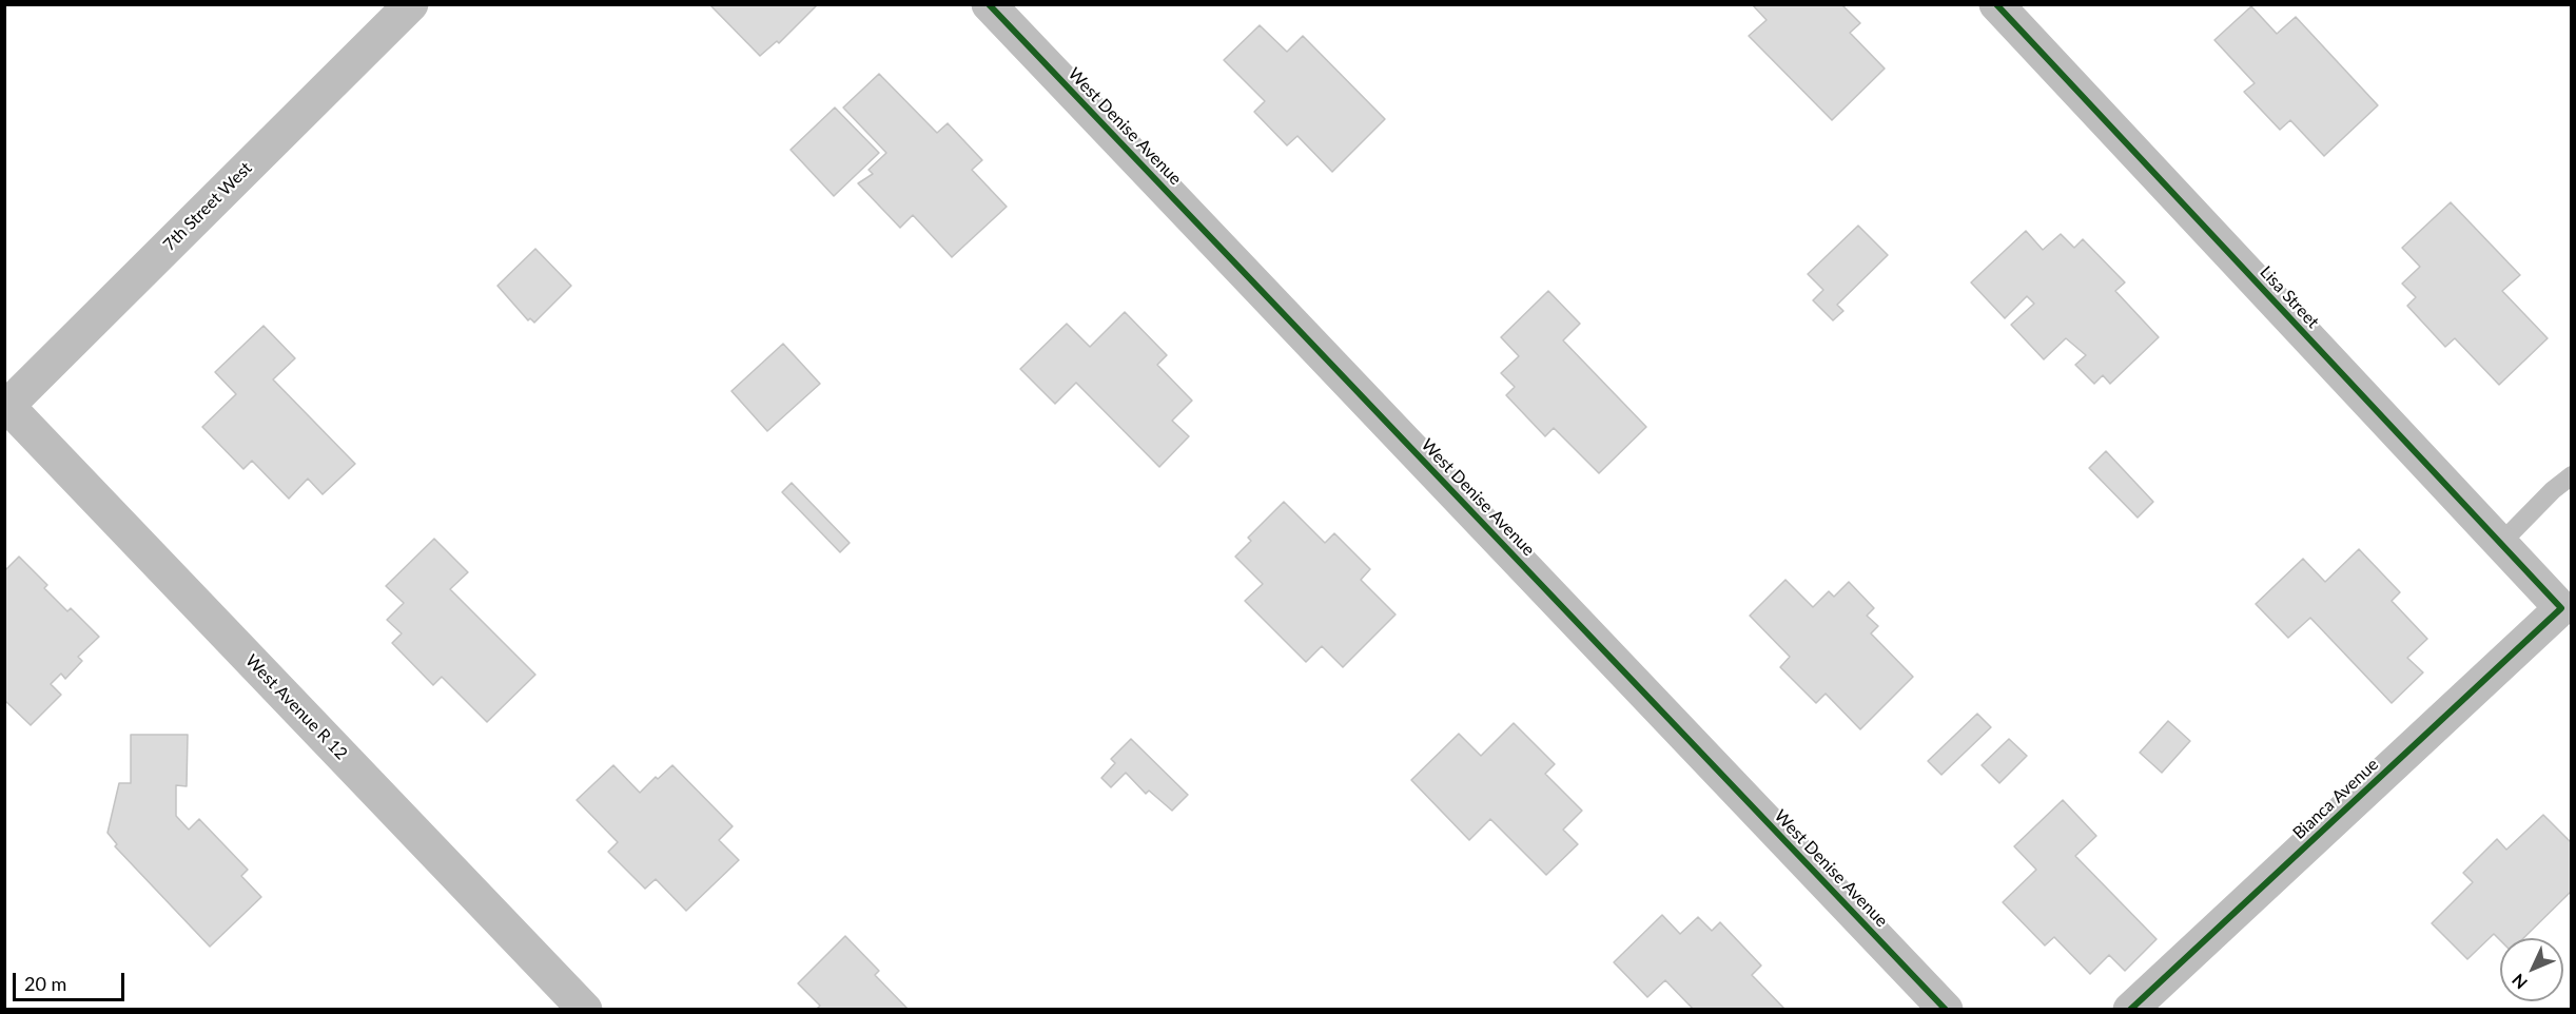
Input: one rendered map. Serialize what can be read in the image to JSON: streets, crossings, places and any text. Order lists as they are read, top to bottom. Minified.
{"streets":{"street":["West Denise Avenue","7th Street West","Lisa Street","West Avenue R 12","Bianca Avenue"]},"crossings":[["7th Street West","West Avenue R 12"],["Lisa Street","Bianca Avenue"]],"scale_bar":"20 m","north":"bottom left"}
